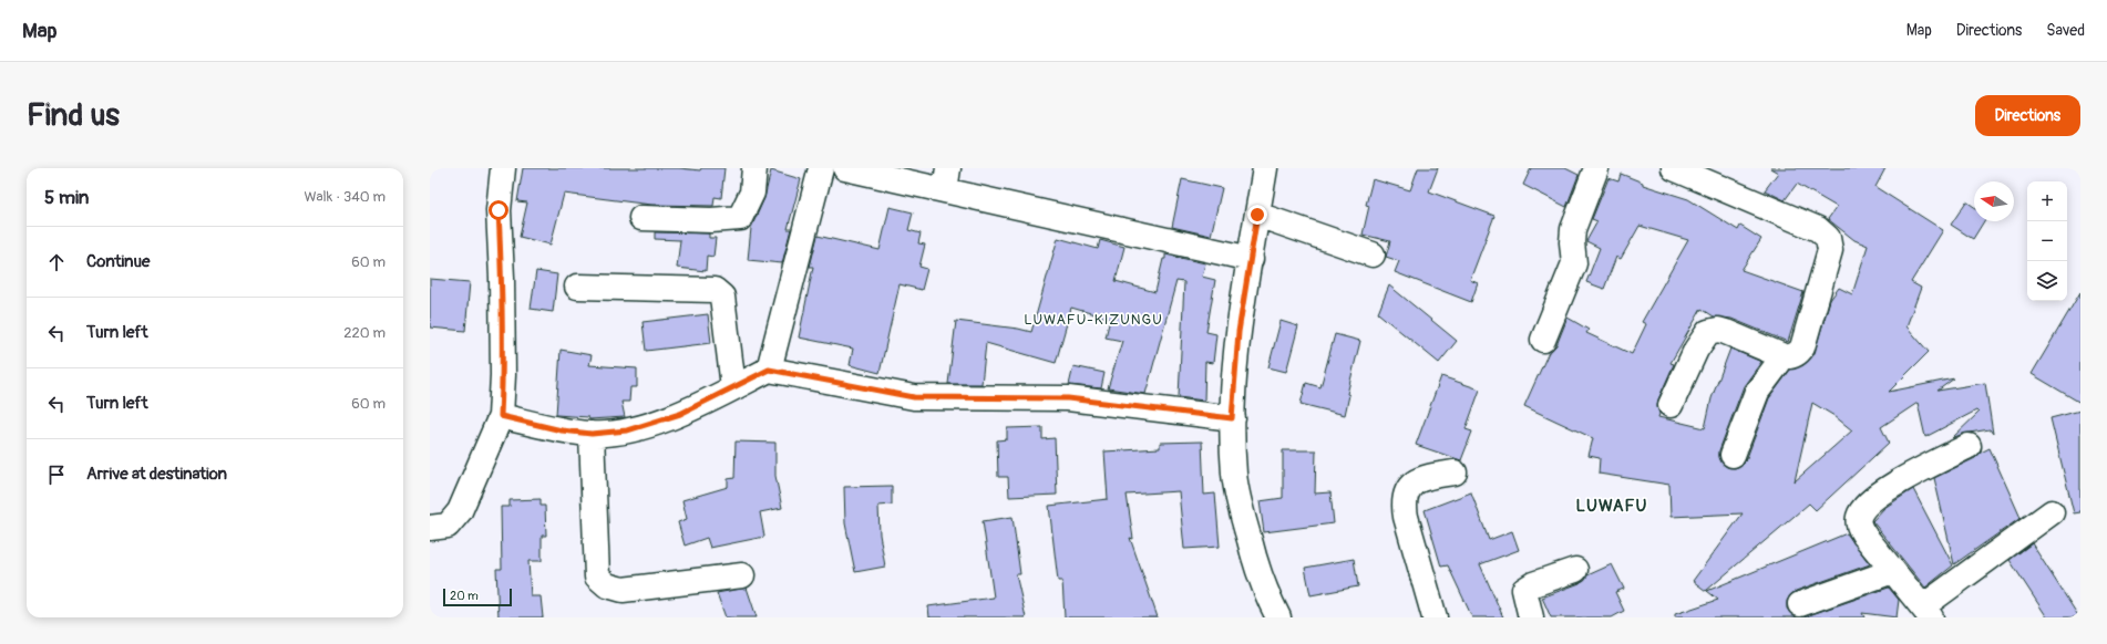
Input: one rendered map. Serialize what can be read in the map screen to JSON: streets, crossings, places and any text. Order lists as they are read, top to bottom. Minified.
{"districts":["LUWAFU-KIZUNGU","LUWAFU"],"scale_bar":"20 m","north":"left","page":{"header":"Map","nav":["Map","Directions","Saved"],"buttons":"Directions","title":"Find us","heading":["5 min","Walk · 340 m"],"map_buttons":["+","−"],"list":[["Continue","60 m"],["Turn left","220 m"],["Turn left","60 m"],"Arrive at destination"],"scale":"20 m"}}
